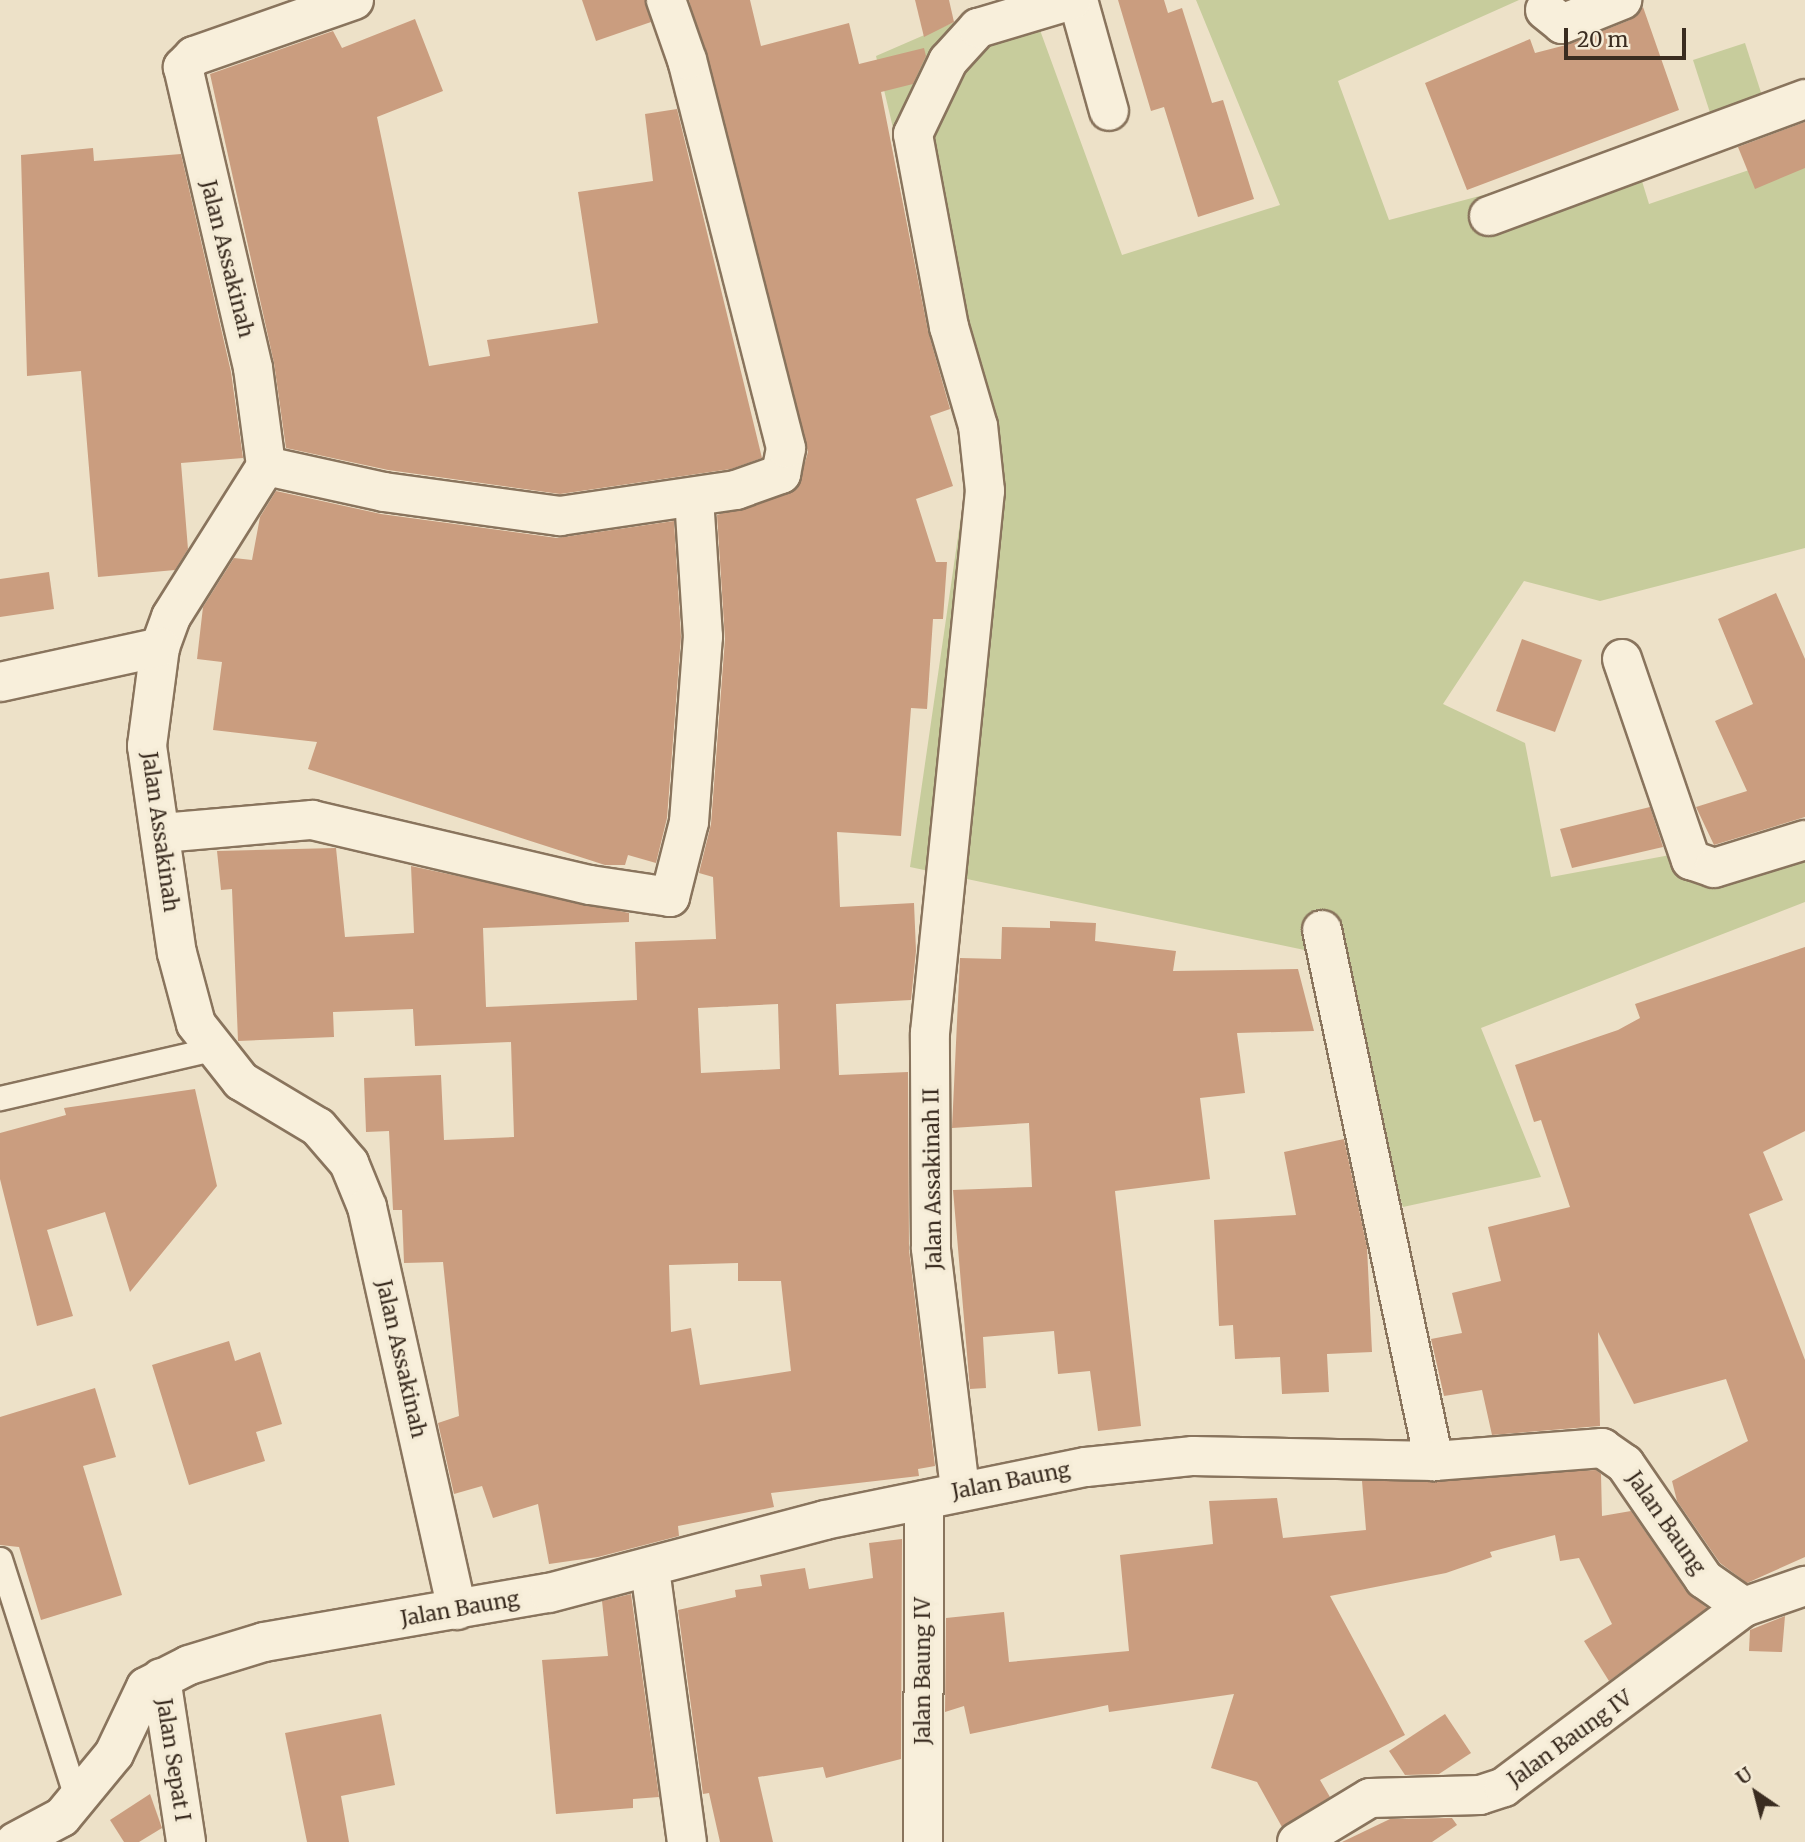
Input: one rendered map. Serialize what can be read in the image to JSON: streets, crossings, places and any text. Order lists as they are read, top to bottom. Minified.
{"streets":{"street":["Jalan Assakinah","Jalan Assakinah II","Jalan Baung","Jalan Baung IV","Jalan Sepat I"]},"crossings":[["Jalan Assakinah","Jalan Baung"],["Jalan Assakinah II","Jalan Baung"],["Jalan Baung","Jalan Baung IV"],["Jalan Baung","Jalan Sepat I"]],"scale_bar":"20 m","north":"top left"}
